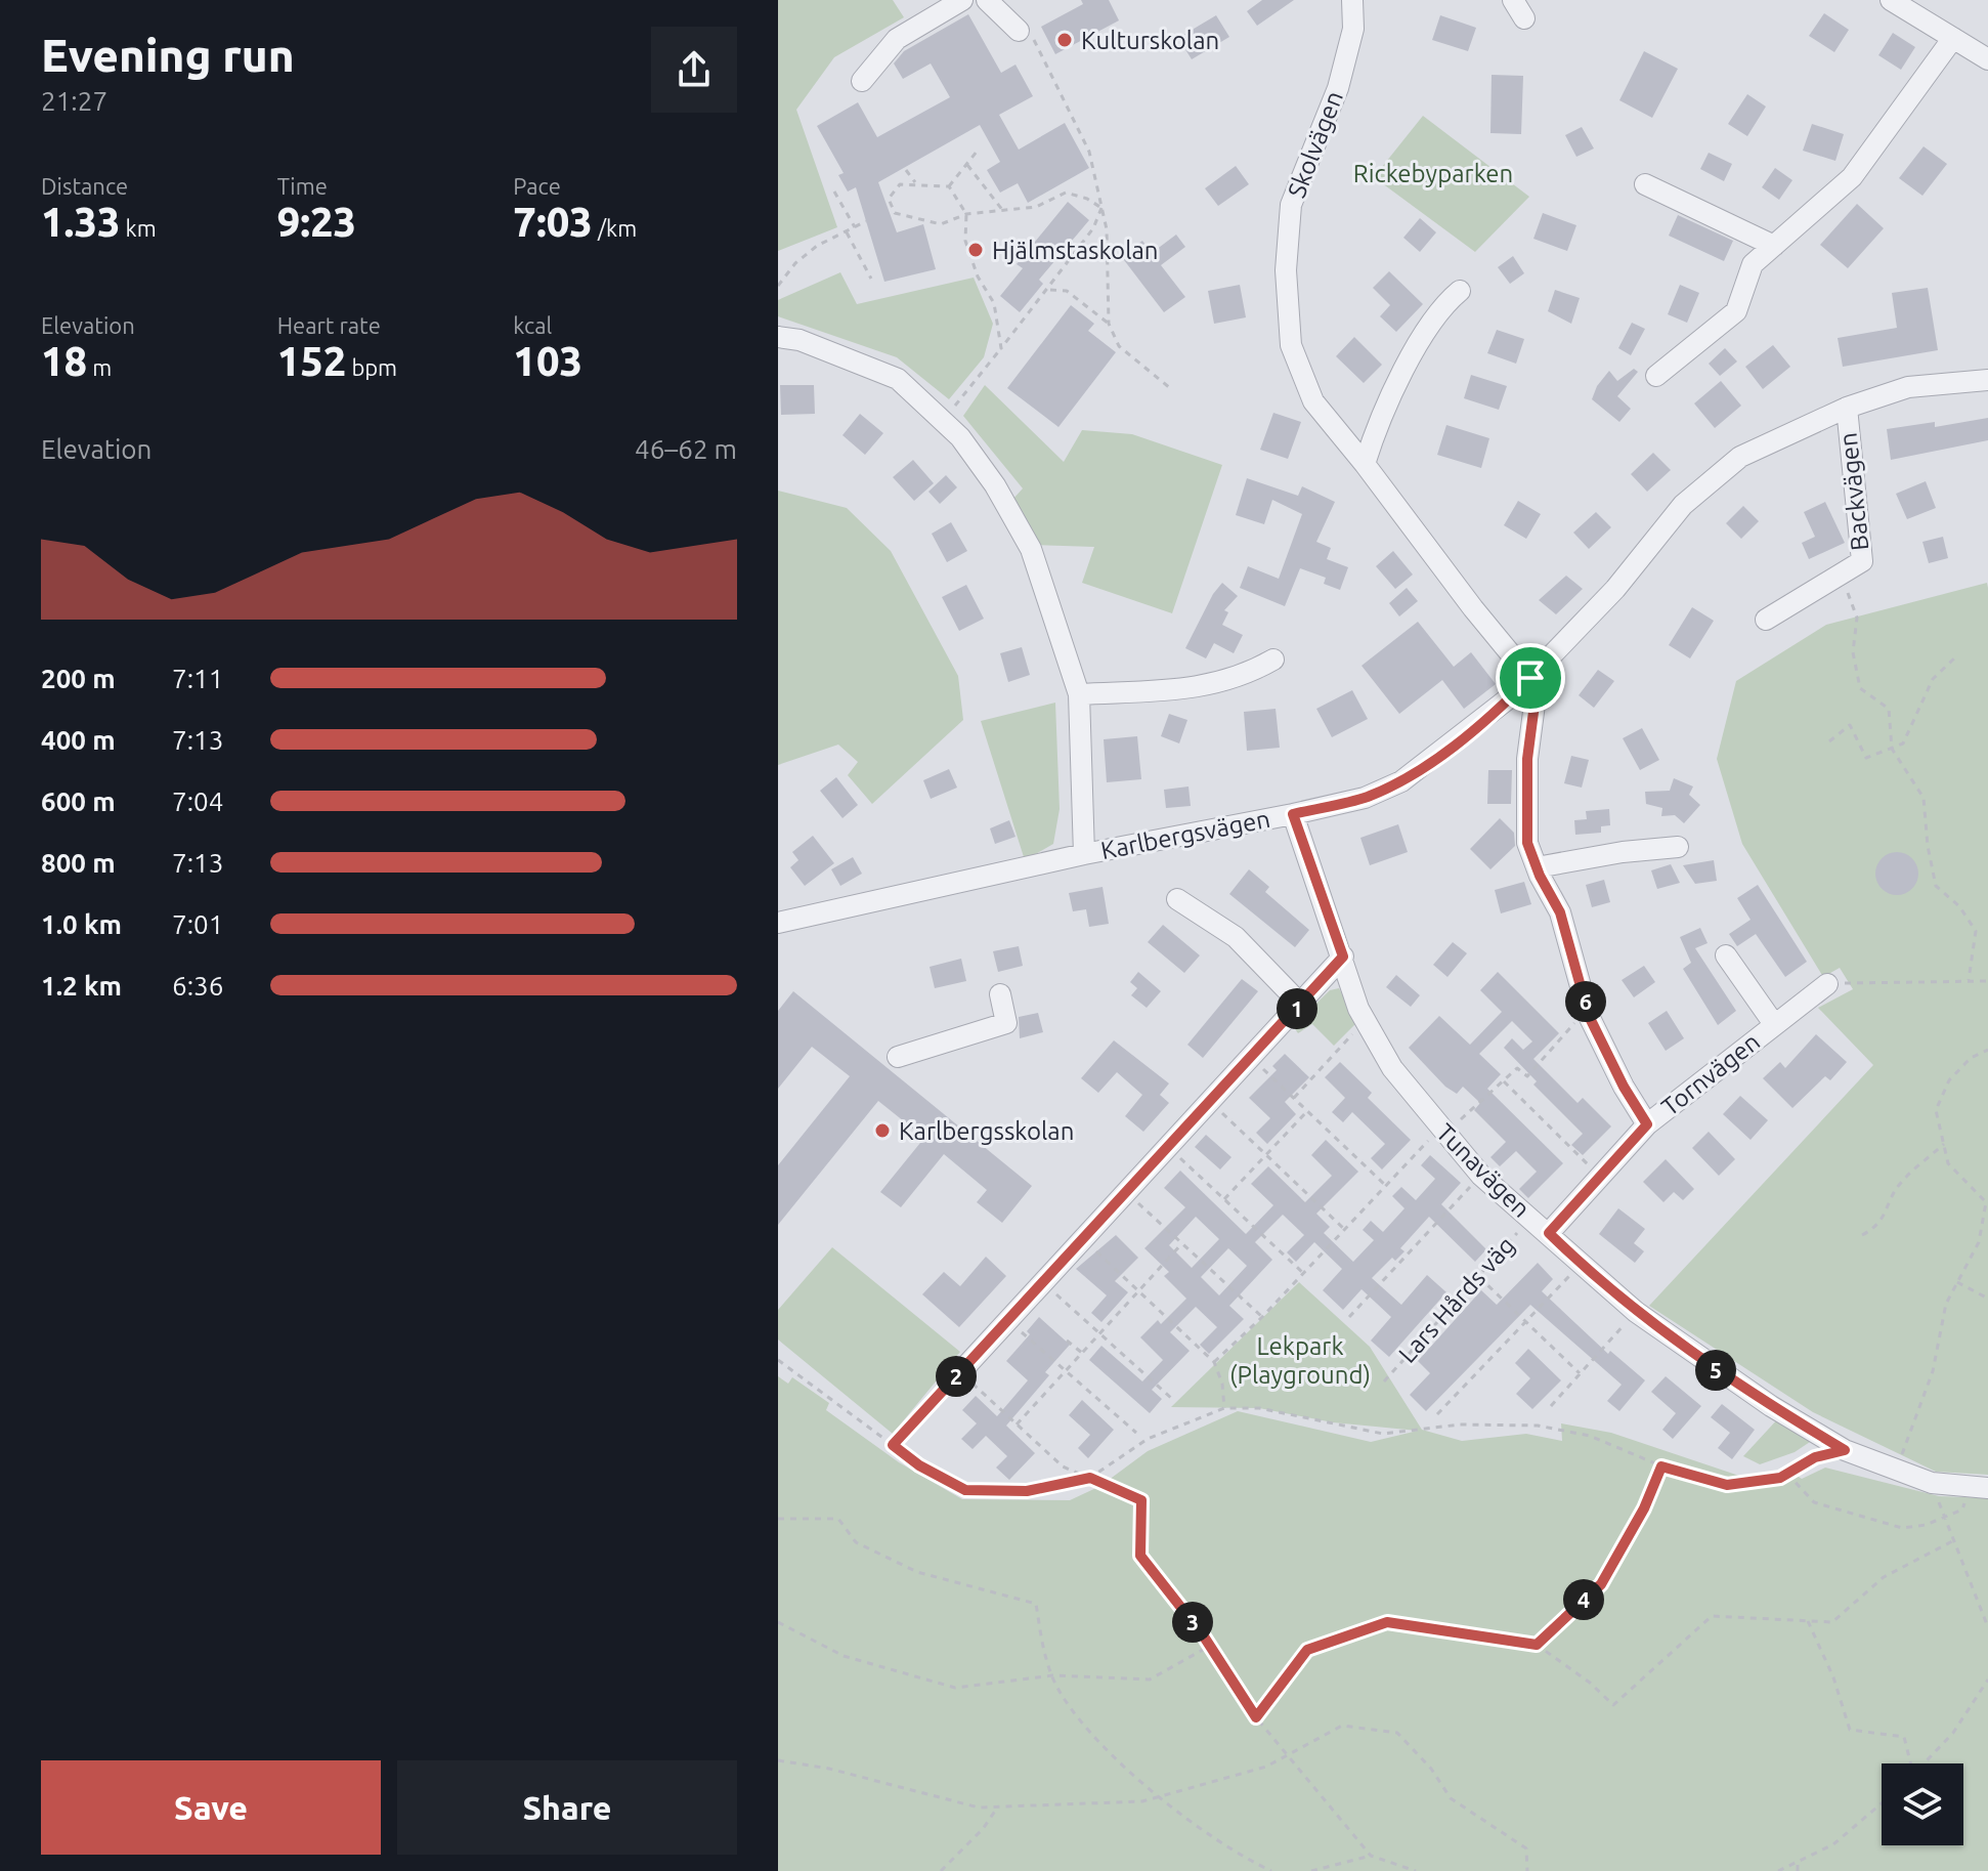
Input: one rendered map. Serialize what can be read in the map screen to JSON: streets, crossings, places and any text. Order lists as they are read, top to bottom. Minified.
{"streets":{"street":["Skolvägen","Backvägen","Karlbergsvägen","Tornvägen","Tunavägen"],"path":["Lars Hårds väg"]},"crossings":[["Skolvägen","Karlbergsvägen"],["Backvägen","Karlbergsvägen"],["Karlbergsvägen","Tunavägen"],["Tornvägen","Tunavägen"],["Tunavägen","Lars Hårds väg"]],"parks":["Rickebyparken","Lekpark (Playground)"],"places":["Kulturskolan","Hjälmstaskolan","Karlbergsskolan"],"page":{"heading":["Evening run","21:27"],"stats":[["Distance","1.33 km"],["Time","9:23"],["Pace","7:03 /km"],["Elevation","18 m"],["Heart rate","152 bpm"],["kcal","103"]],"chart":["Elevation","46–62 m"],"list":[{"name":"200 m","note":"7:11"},{"name":"400 m","note":"7:13"},{"name":"600 m","note":"7:04"},{"name":"800 m","note":"7:13"},{"name":"1.0 km","note":"7:01"},{"name":"1.2 km","note":"6:36"}],"pins":["6","1","5","2","4","3"],"buttons":["Save","Share"]}}
